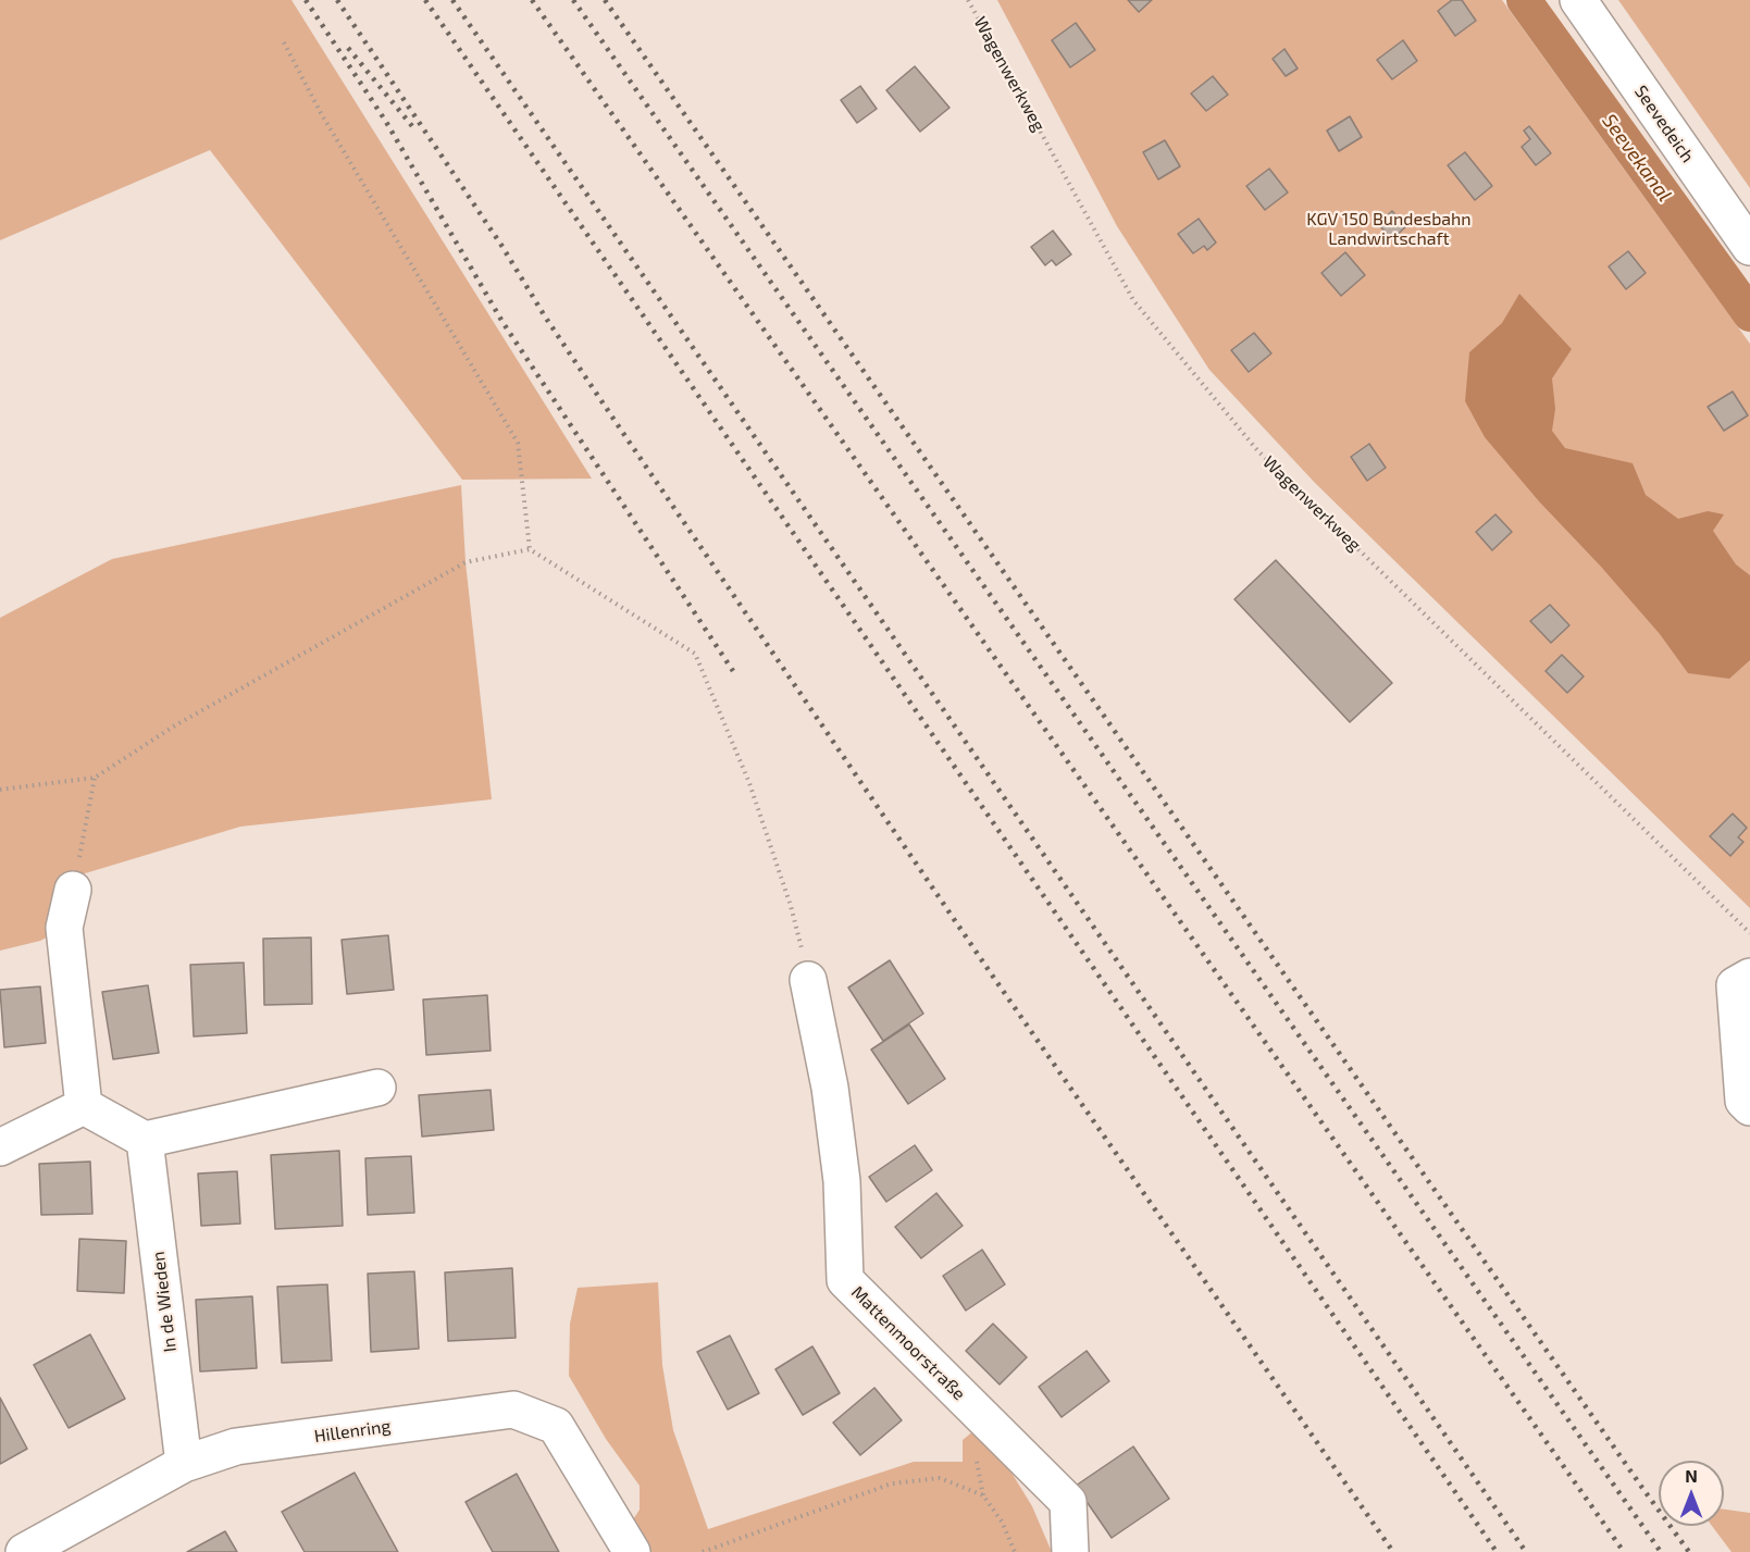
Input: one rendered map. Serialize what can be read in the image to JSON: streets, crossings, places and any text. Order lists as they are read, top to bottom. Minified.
{"streets":{"street":["Seevedeich","In de Wieden","Mattenmoorstraße","Hillenring"],"path":["Wagenwerkweg"]},"crossings":[["In de Wieden","Hillenring"]],"water":["Seevekanal"],"parks":["KGV 150 Bundesbahn Landwirtschaft"],"north":"top"}
